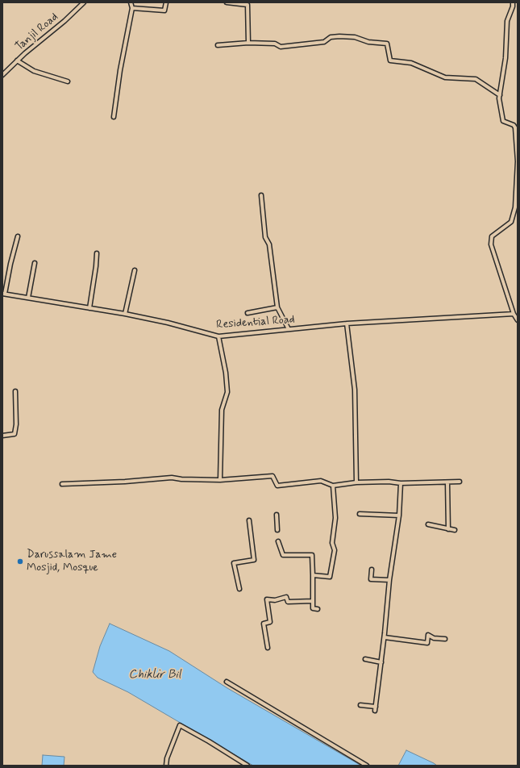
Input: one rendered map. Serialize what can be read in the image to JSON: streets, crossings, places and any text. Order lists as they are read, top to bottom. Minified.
{"streets":{"street":["Tanjil Road","Residential Road"]},"water":["Chiklir Bil"],"places":["Darussalam Jame Mosjid, Mosque"]}
